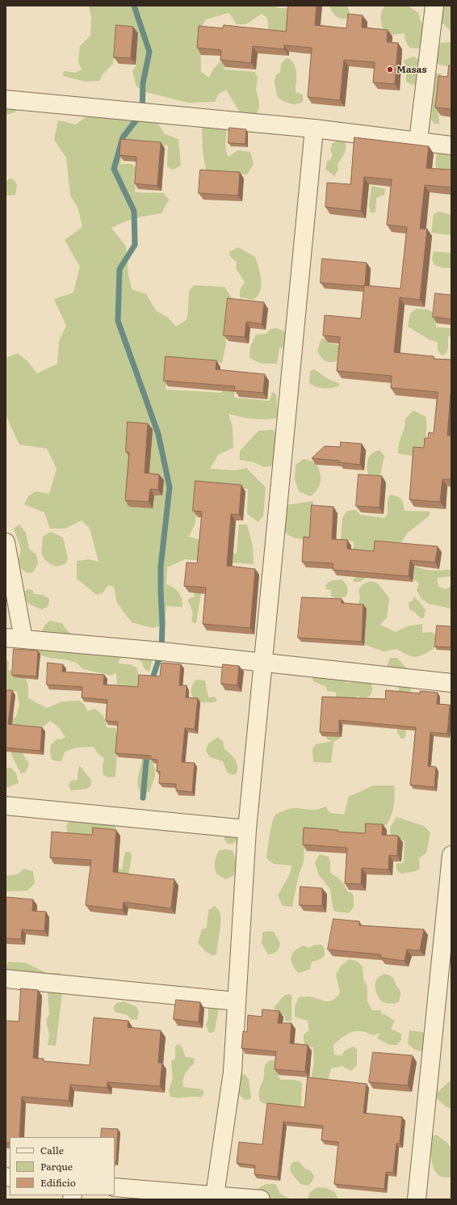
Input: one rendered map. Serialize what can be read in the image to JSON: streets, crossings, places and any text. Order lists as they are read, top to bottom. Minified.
{"places":["Masas"],"legend":["Calle","Parque","Edificio"]}
